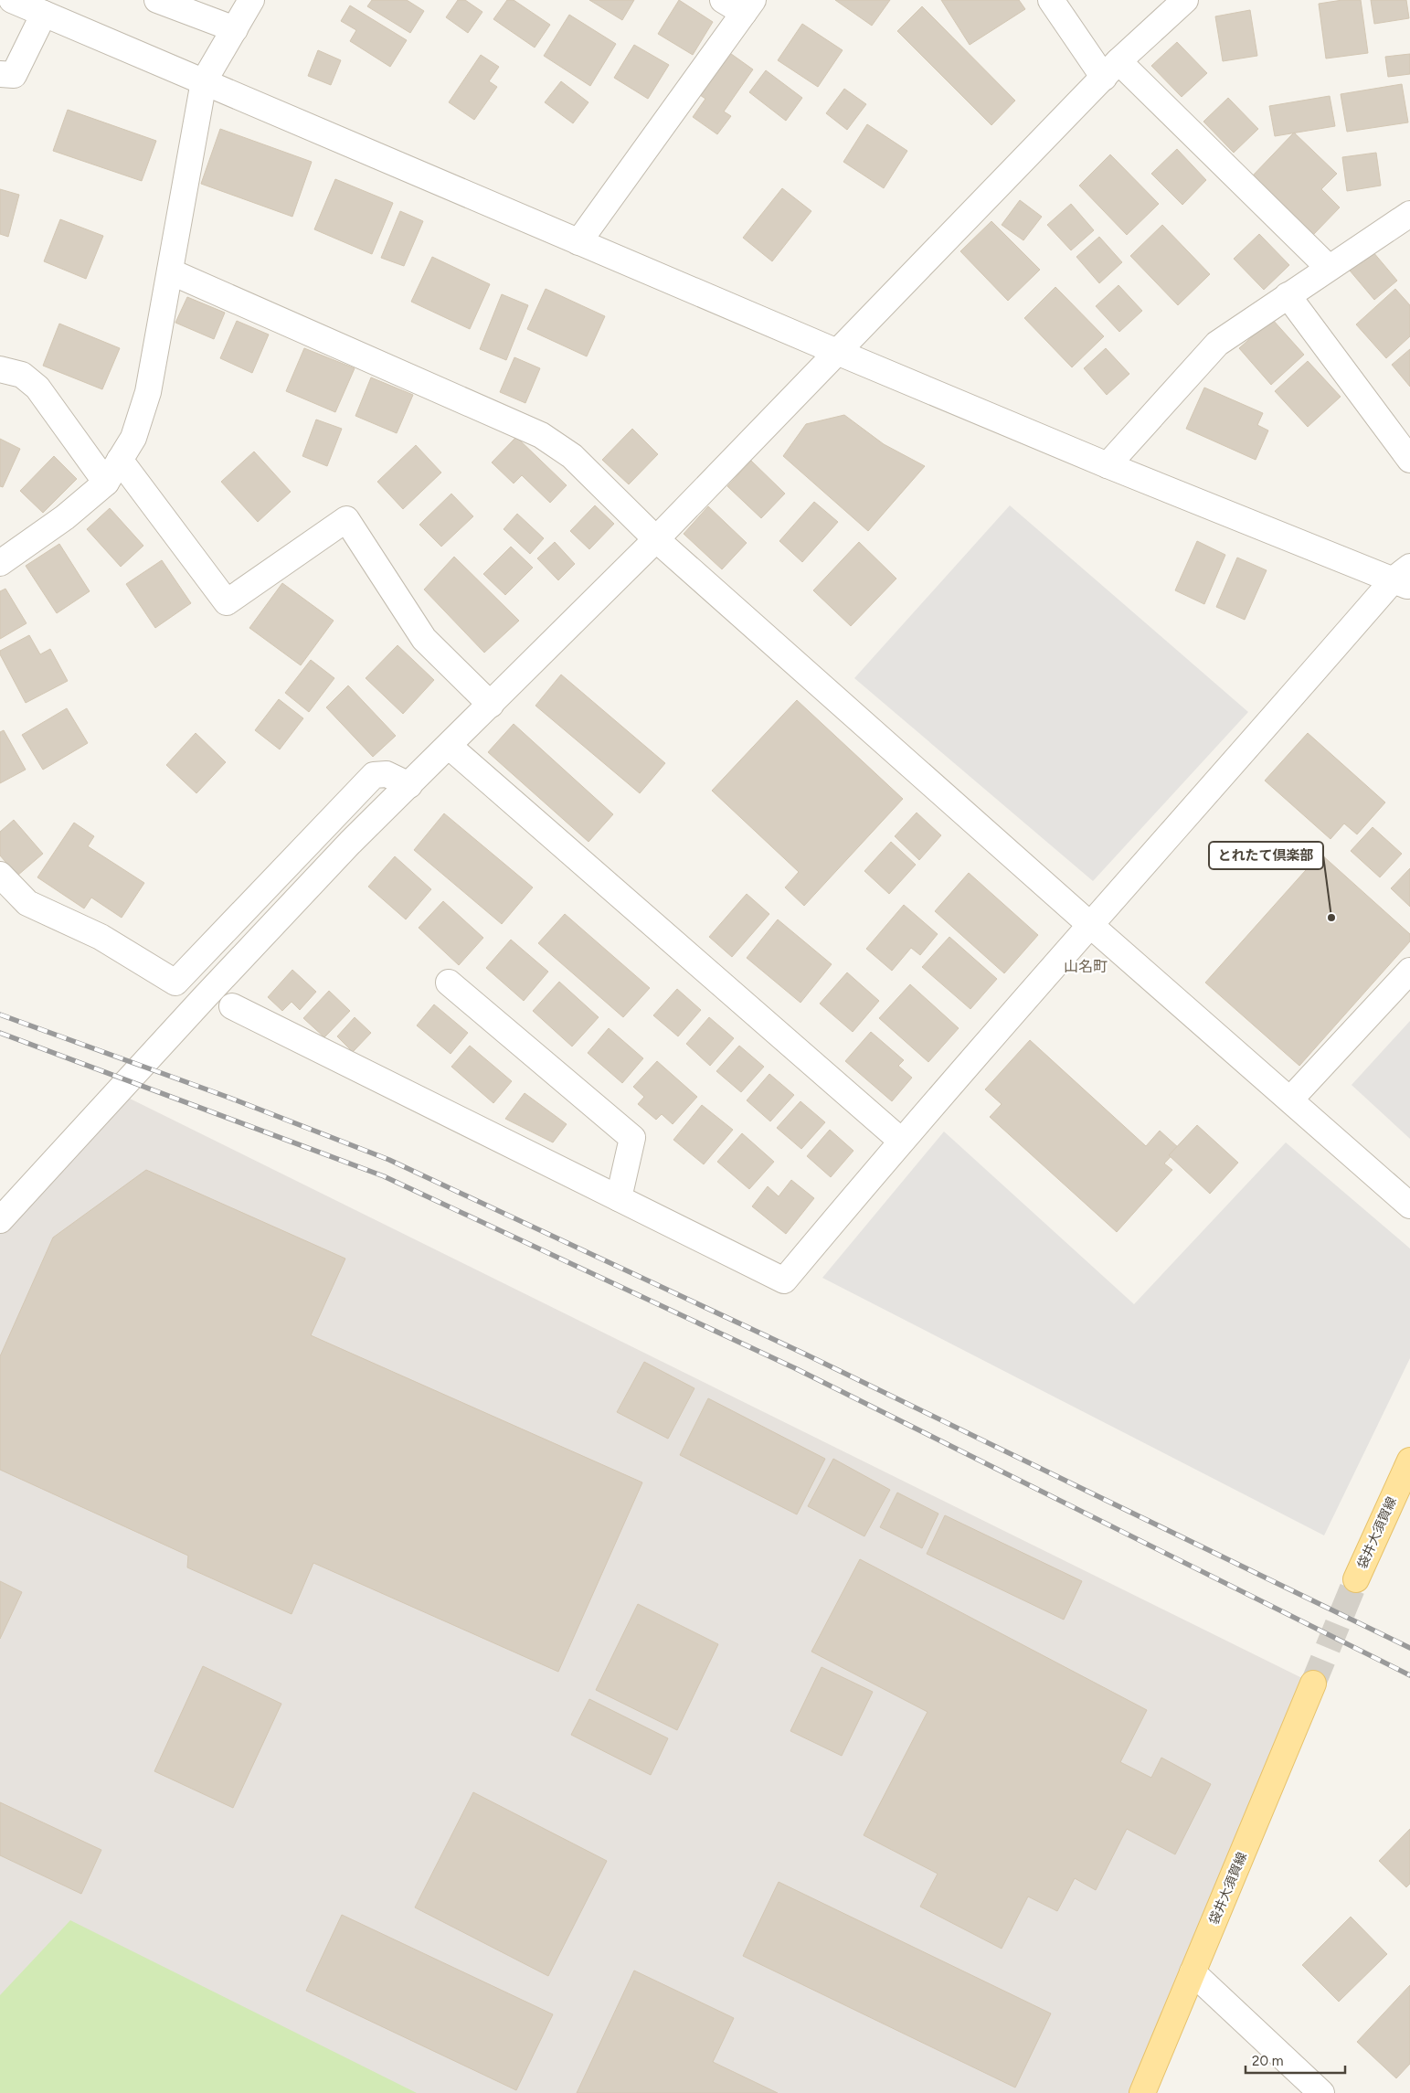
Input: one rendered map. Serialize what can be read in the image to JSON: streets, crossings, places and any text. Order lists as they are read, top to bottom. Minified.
{"streets":{"main road":["袋井大須賀線"]},"districts":["山名町"],"places":["とれたて倶楽部"],"scale_bar":"20 m"}
